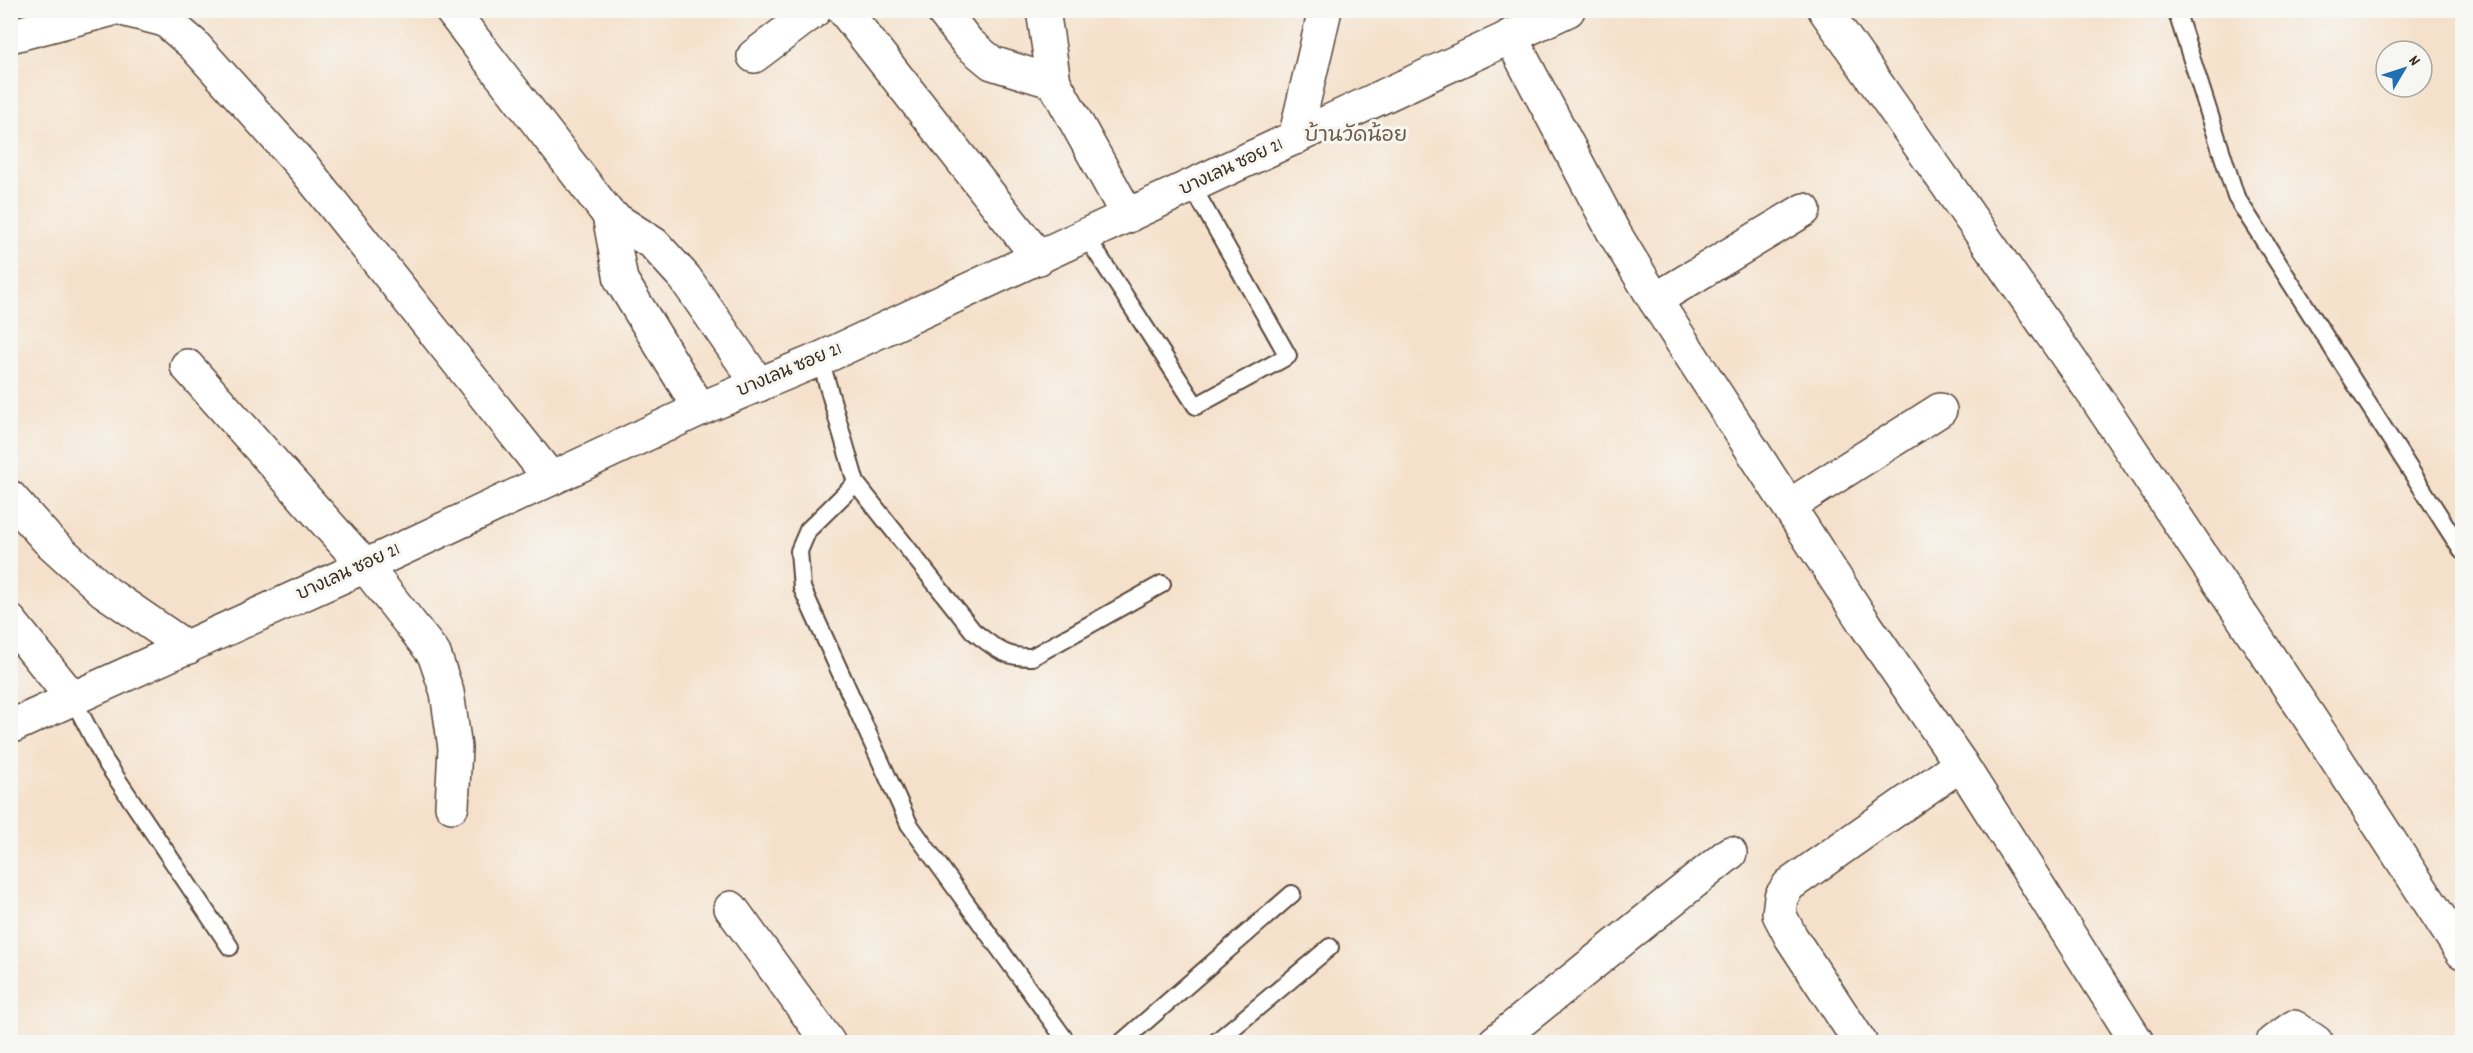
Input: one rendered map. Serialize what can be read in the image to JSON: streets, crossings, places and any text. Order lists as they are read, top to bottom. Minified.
{"streets":{"street":["บางเลน ซอย 21"]},"districts":["บ้านวัดน้อย"],"north":"top right"}
